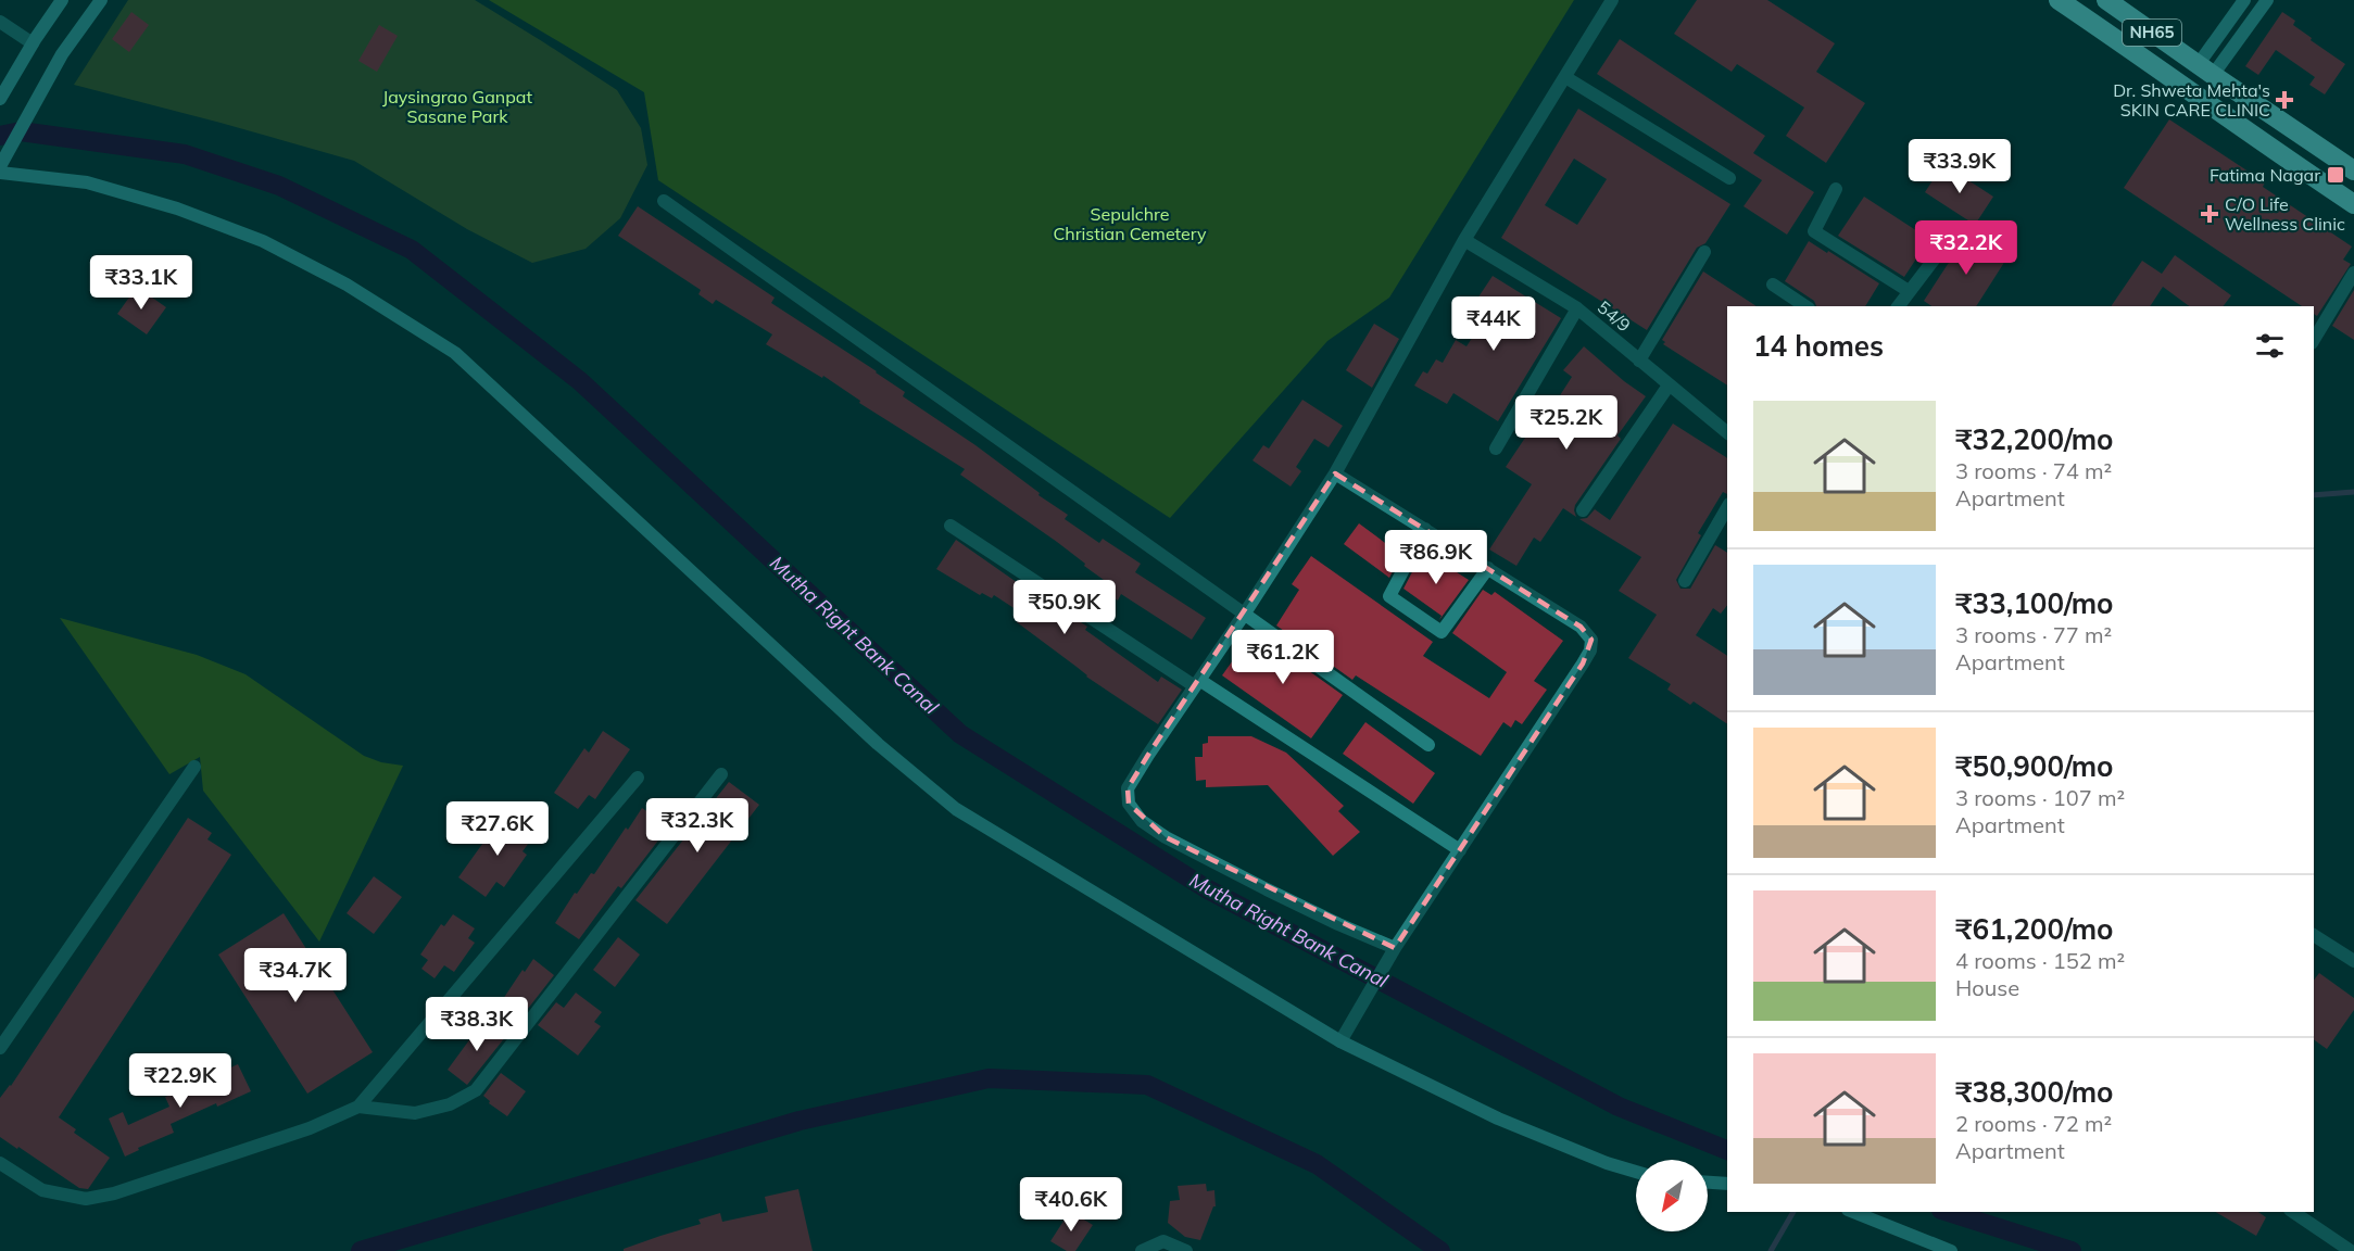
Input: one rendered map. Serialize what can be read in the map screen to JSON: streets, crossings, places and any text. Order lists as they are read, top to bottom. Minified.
{"streets":{"highway":["NH65"],"street":["54/9"]},"water":["Mutha Right Bank Canal"],"parks":["Jaysingrao Ganpat Sasane Park","Sepulchre Christian Cemetery"],"places":{"health":["Dr. Shweta Mehta's SKIN CARE CLINIC","C/O Life Wellness Clinic"],"transit":["Fatima Nagar"]},"north":"bottom left","page":{"price":["₹33.9K","₹32.2K","₹33.1K","₹44K","₹25.2K","₹86.9K","₹50.9K","₹61.2K","₹32.3K","₹27.6K","₹34.7K","₹38.3K","₹22.9K","₹40.6K"],"heading":"14 homes","list":[{"name":"₹32,200/mo","note":"3 rooms · 74 m² · Apartment"},{"name":"₹33,100/mo","note":"3 rooms · 77 m² · Apartment"},{"name":"₹50,900/mo","note":"3 rooms · 107 m² · Apartment"},{"name":"₹61,200/mo","note":"4 rooms · 152 m² · House"},{"name":"₹38,300/mo","note":"2 rooms · 72 m² · Apartment"}]}}
